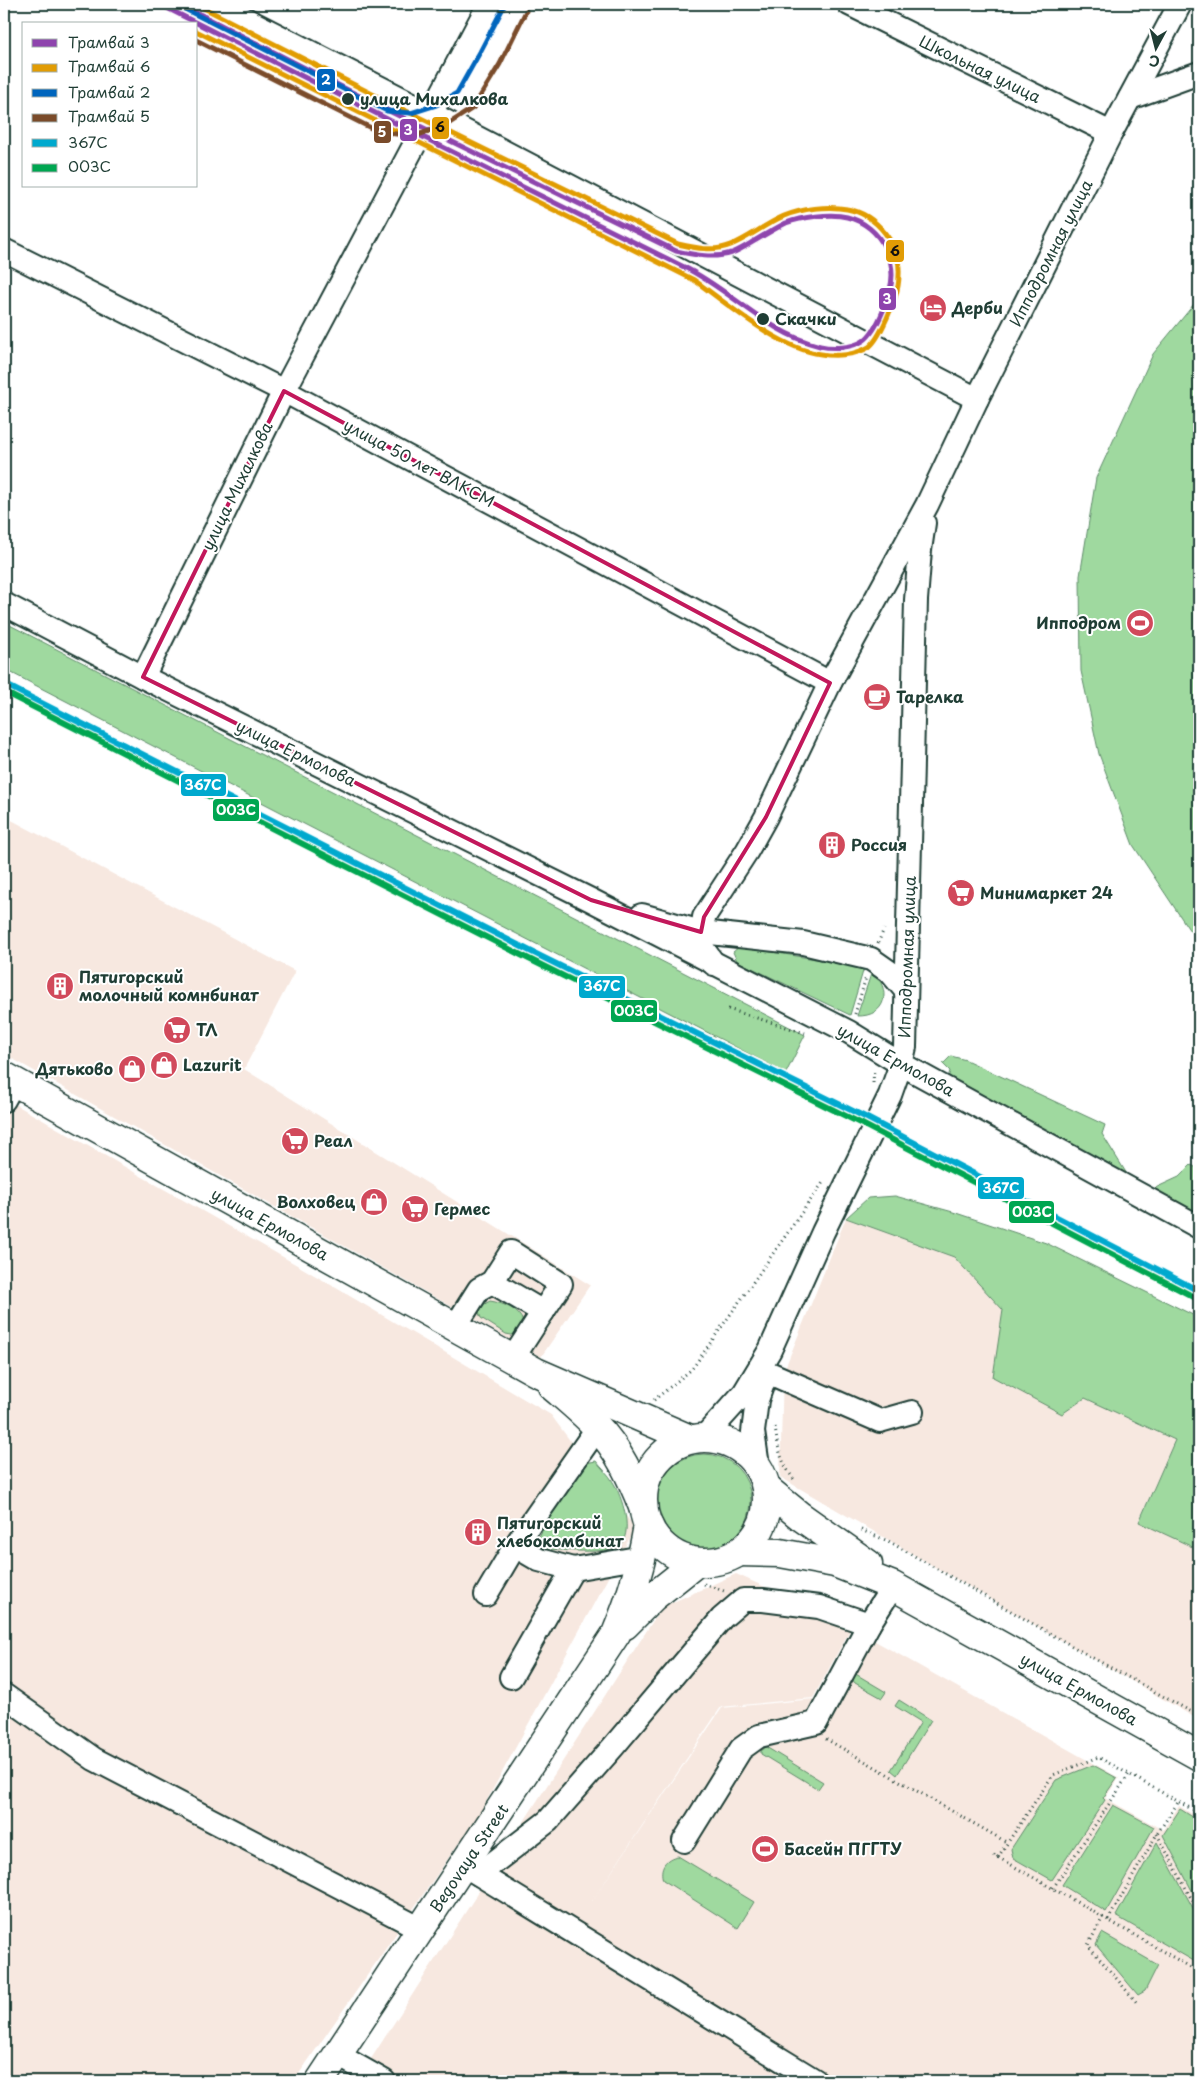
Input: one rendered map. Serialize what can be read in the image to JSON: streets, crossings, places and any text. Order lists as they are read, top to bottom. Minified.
{"streets":{"main road":["улица Ермолова","Begovaya Street"],"street":["Школьная улица","Ипподромная улица","улица 50 лет ВЛКСМ","улица Михалкова"]},"crossings":[["Школьная улица","Ипподромная улица"],["Ипподромная улица","улица 50 лет ВЛКСМ"],["Ипподромная улица","улица Ермолова"],["Ипподромная улица","Begovaya Street"],["улица 50 лет ВЛКСМ","улица Михалкова"],["улица Михалкова","улица Ермолова"],["улица Ермолова","Begovaya Street"]],"places":{"other":["улица Михалкова","Скачки"],"hotel":["Дерби"],"sports":["Ипподpом","Басейн ПГГТУ"],"cafe":["Тарелка"],"building":["Россия","Пятигорский молочный комнбинат","Пятигорский хлебокомбинат"],"supermarket":["Минимаркет 24","ТЛ","Реал","Гермес"],"shop":["Lazurit","Дятьково","Волховец"]},"lines":["tram line 3","tram line 6","tram line 2","tram line 5","transit line 367С","transit line 003С"],"legend":["Трамвай 3","Трамвай 6","Трамвай 2","Трамвай 5","367С","003С"],"north":"bottom"}
